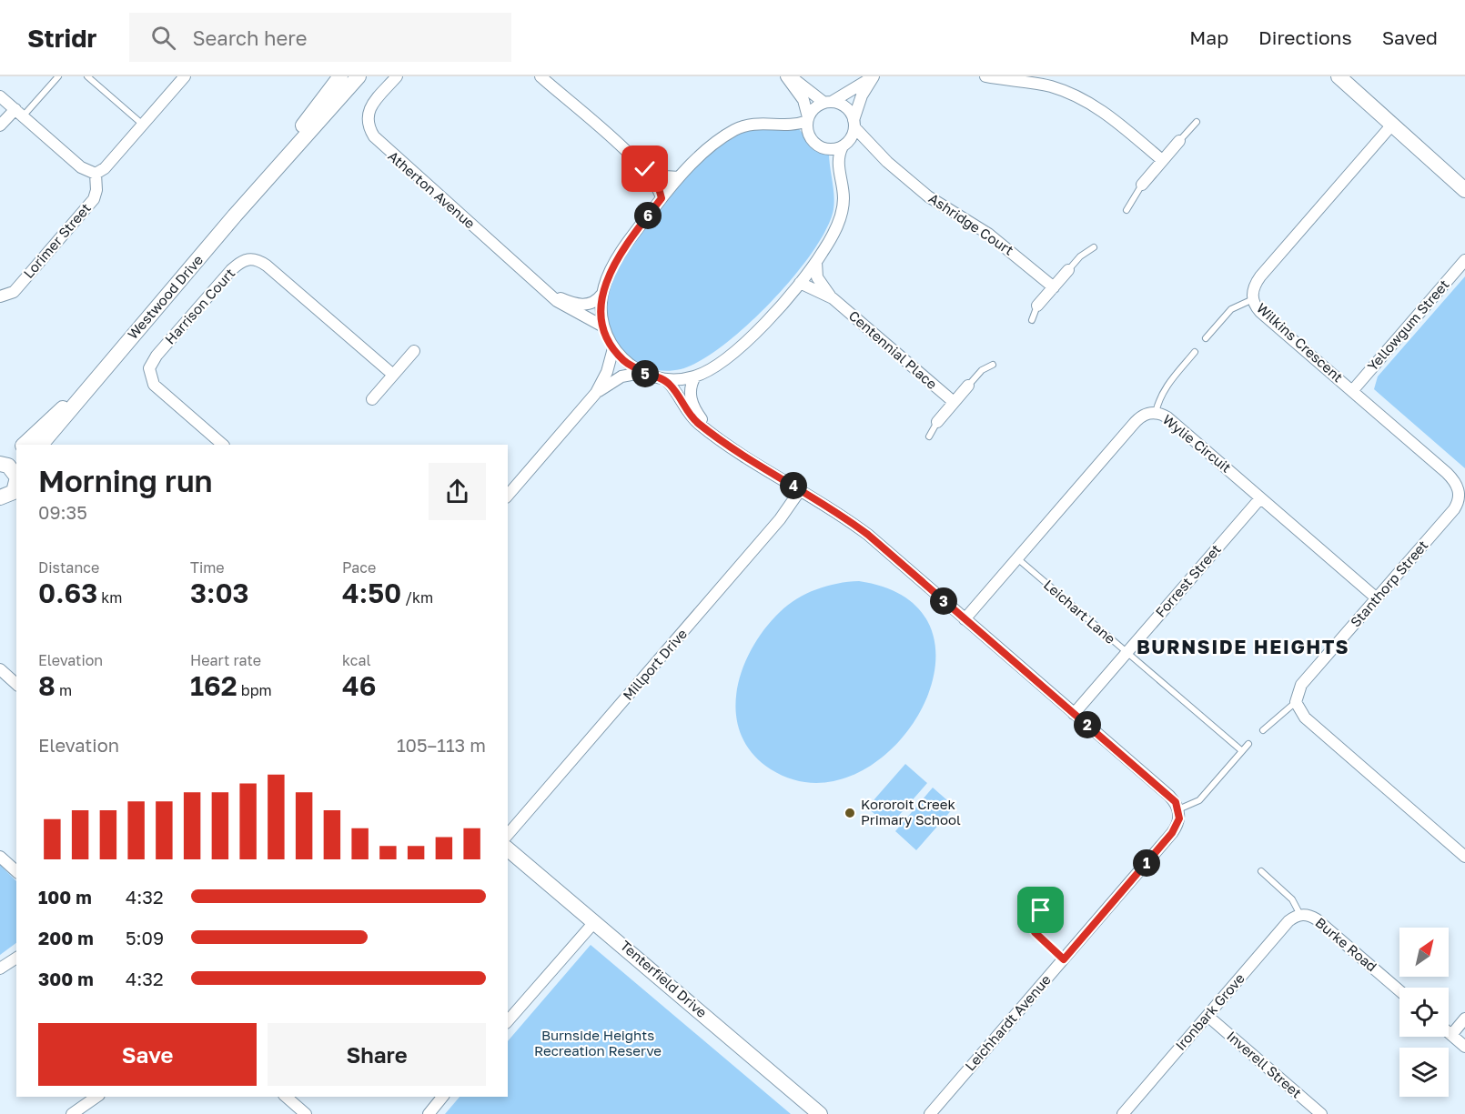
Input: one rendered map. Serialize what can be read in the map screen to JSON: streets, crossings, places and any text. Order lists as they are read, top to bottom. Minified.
{"streets":{"street":["Atherton Avenue","Ashridge Court","Lorimer Street","Westwood Drive","Harrison Court","Yellowgum Street","Wilkins Crescent","Centennial Place","Wylie Circuit","Forrest Street","Stanthorp Street","Millport Drive","Burke Road","Tenterfield Drive","Ironbark Grove","Leichhardt Avenue","Inverell Street"],"lane":["Leichart Lane"]},"crossings":[["Yellowgum Street","Wilkins Crescent"],["Wilkins Crescent","Stanthorp Street"],["Wylie Circuit","Forrest Street"],["Wylie Circuit","Stanthorp Street"],["Wylie Circuit","Leichart Lane"],["Forrest Street","Leichart Lane"],["Burke Road","Ironbark Grove"],["Ironbark Grove","Inverell Street"]],"districts":["BURNSIDE HEIGHTS"],"parks":["Burnside Heights Recreation Reserve"],"places":["Kororoit Creek Primary School"],"north":"top right","page":{"header":"Stridr","search":"Search here","nav":["Map","Directions","Saved"],"pins":["6","5","4","3","2","1"],"heading":["Morning run","09:35"],"stats":[["Distance","0.63 km"],["Time","3:03"],["Pace","4:50 /km"],["Elevation","8 m"],["Heart rate","162 bpm"],["kcal","46"]],"chart":["Elevation","105–113 m"],"list":[{"name":"100 m","note":"4:32"},{"name":"200 m","note":"5:09"},{"name":"300 m","note":"4:32"}],"buttons":["Save","Share"]}}
